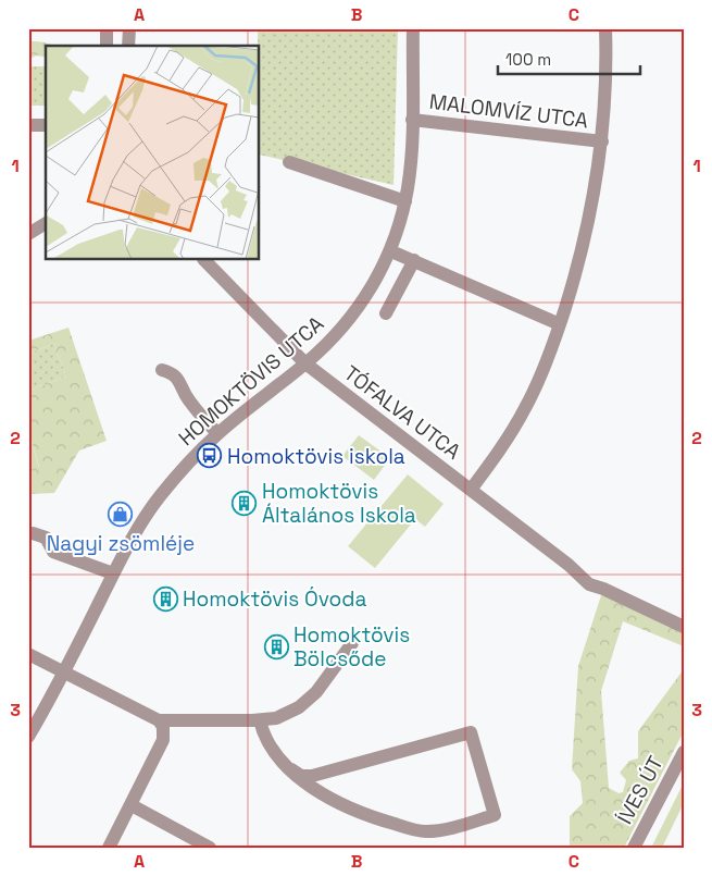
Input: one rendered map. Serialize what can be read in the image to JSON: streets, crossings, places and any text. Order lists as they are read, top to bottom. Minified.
{"streets":{"street":["MALOMVÍZ UTCA","HOMOKTÖVIS UTCA","TÓFALVA UTCA","ÍVES ÚT"]},"crossings":[["MALOMVÍZ UTCA","HOMOKTÖVIS UTCA"],["HOMOKTÖVIS UTCA","TÓFALVA UTCA"]],"places":{"bus stop":["Homoktövis iskola"],"building":["Homoktövis Általános Iskola","Homoktövis Óvoda","Homoktövis Bölcsőde"],"shop":["Nagyi zsömléje"]},"scale_bar":"100 m","grid":{"columns":["A","B","C"],"rows":["1","2","3"]}}
